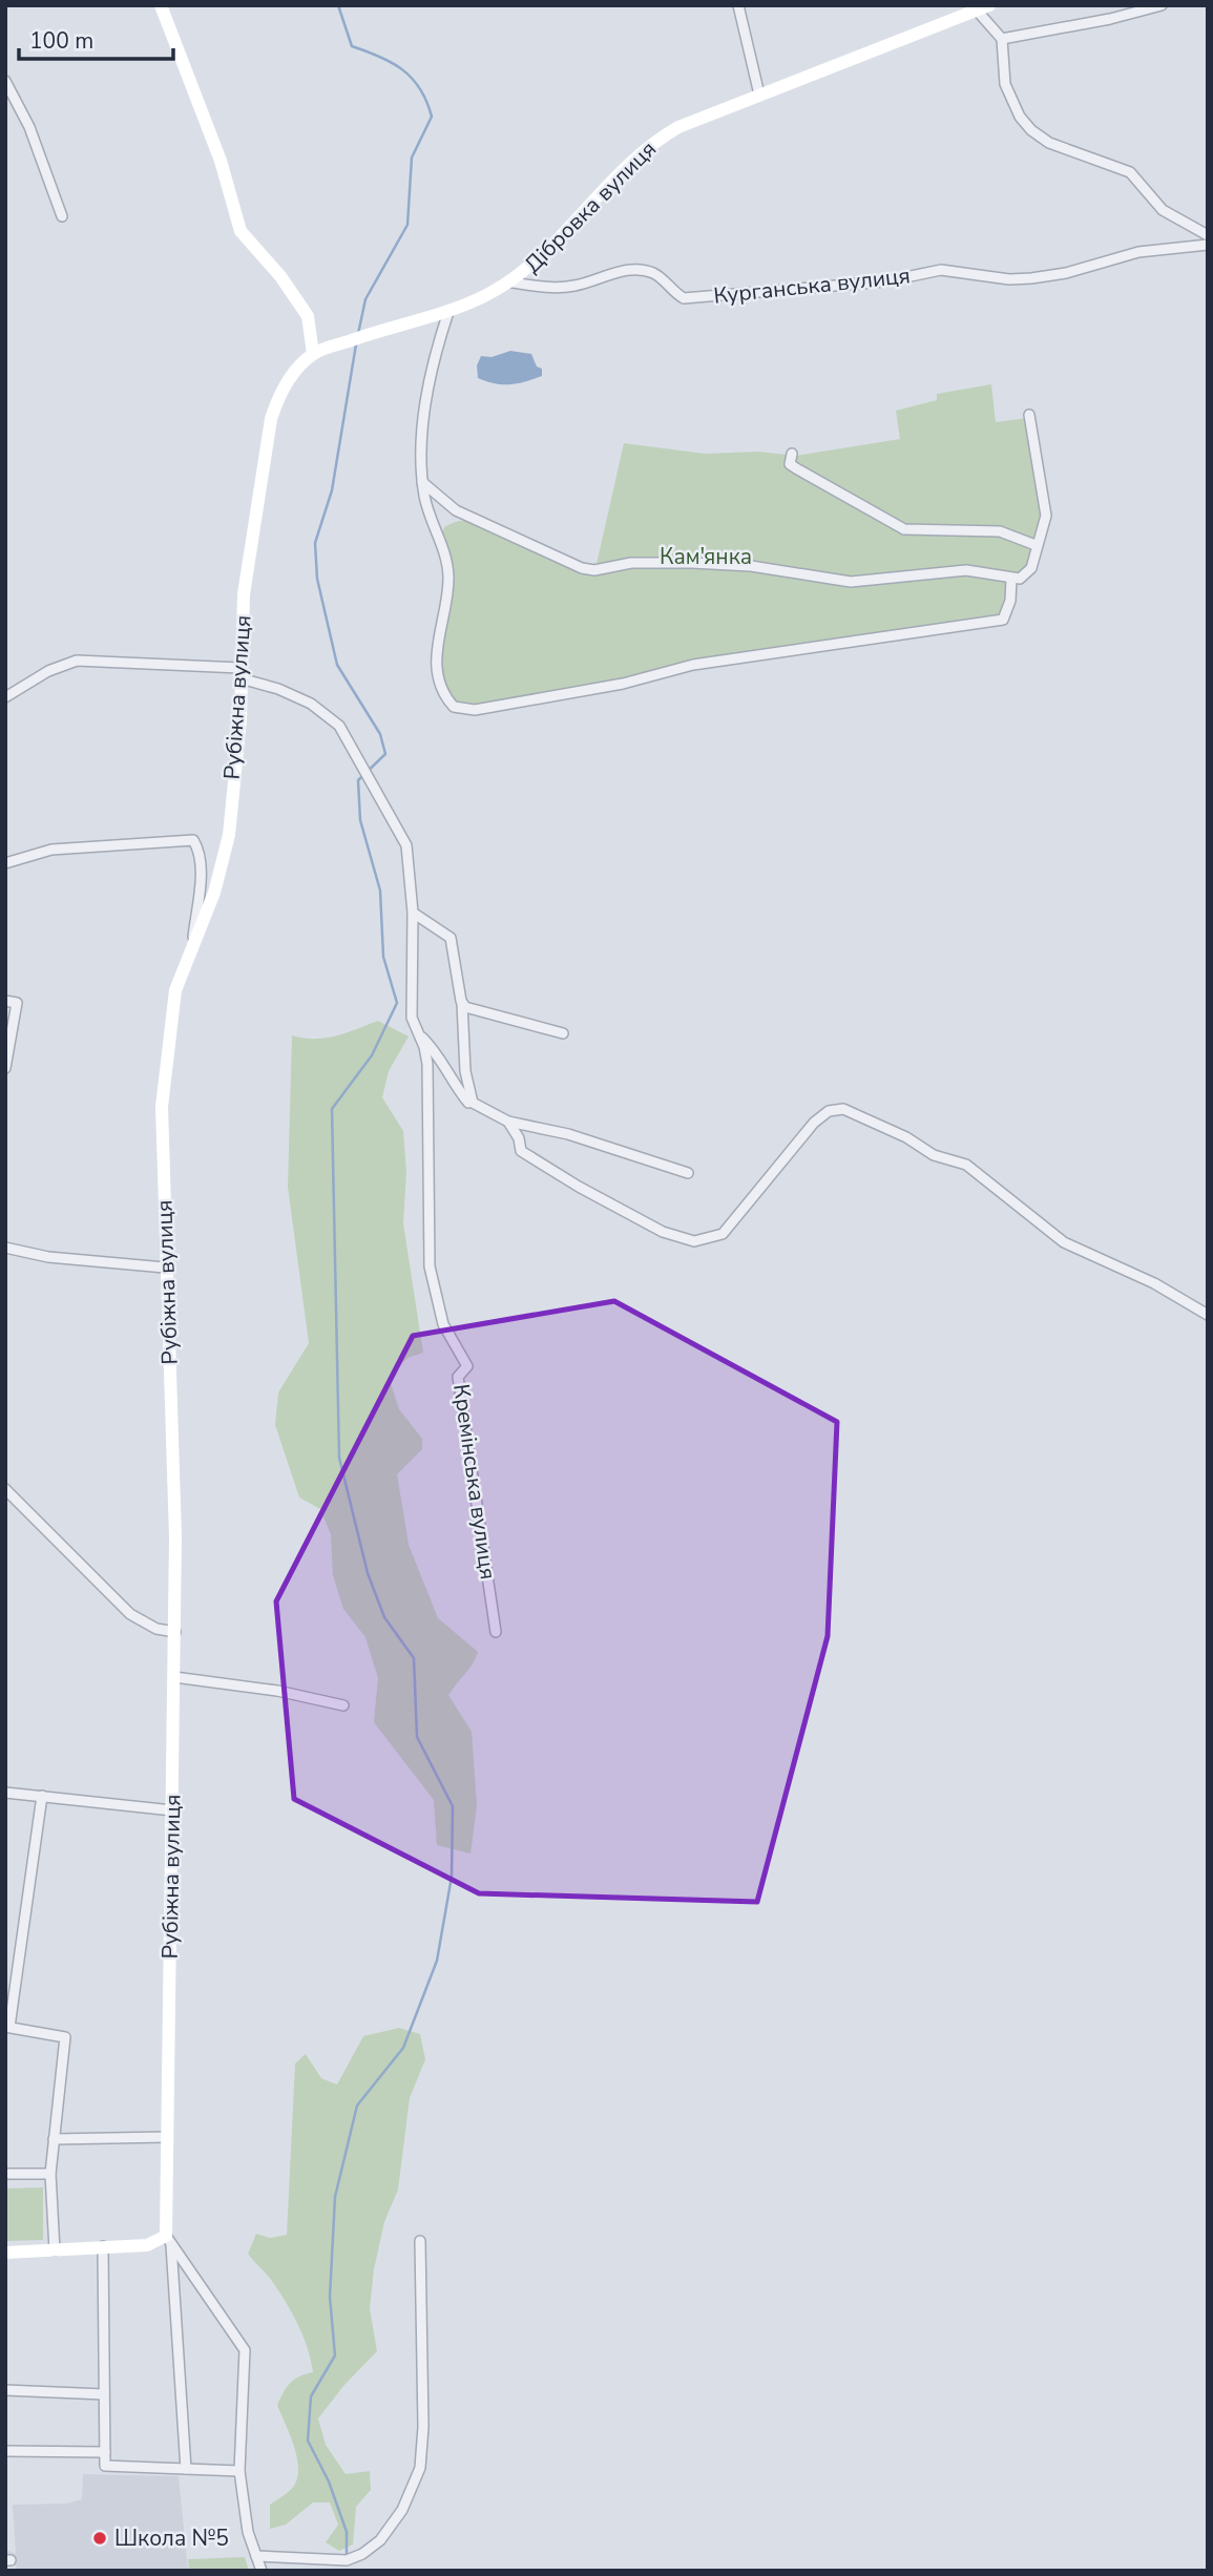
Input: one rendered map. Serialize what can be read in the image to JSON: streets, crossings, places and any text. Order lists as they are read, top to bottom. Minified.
{"streets":{"street":["Дібровка вулиця","Курганська вулиця","Рубіжна вулиця","Кремінська вулиця"]},"crossings":[["Дібровка вулиця","Курганська вулиця"],["Дібровка вулиця","Рубіжна вулиця"],["Рубіжна вулиця","Кремінська вулиця"]],"parks":["Кам'янка"],"places":["Школа №5"],"scale_bar":"100 m"}
